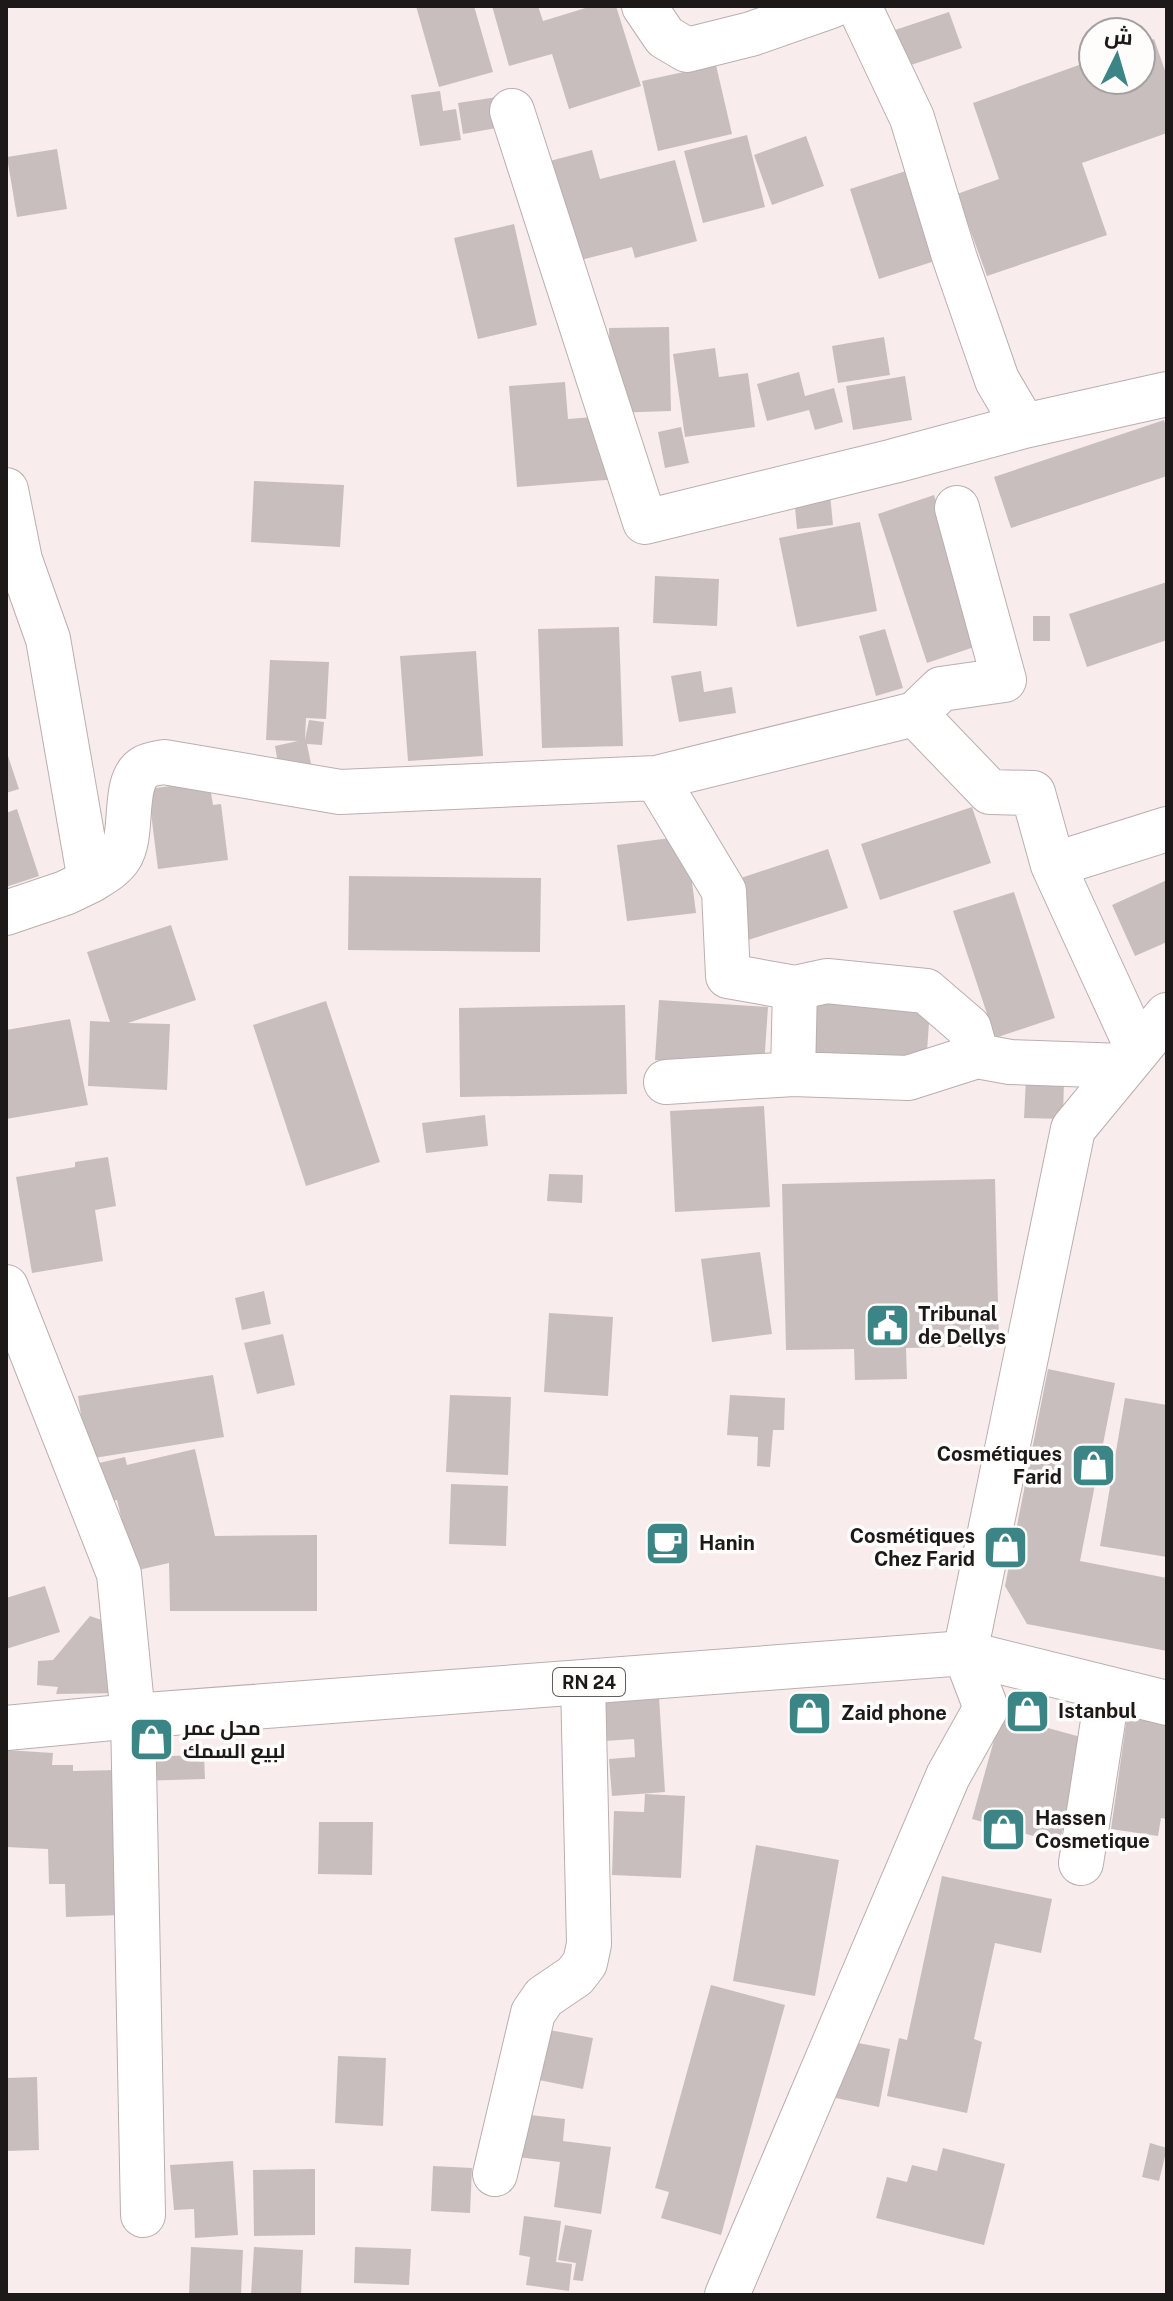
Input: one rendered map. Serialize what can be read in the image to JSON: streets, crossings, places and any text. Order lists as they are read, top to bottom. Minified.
{"streets":{"street":["RN 24"]},"places":{"public building":["Tribunal de Dellys"],"shop":["Cosmétiques Farid","Cosmétiques Chez Farid","Istanbul","Zaid phone","محل عمر لبيع السمك","Hassen Cosmetique"],"cafe":["Hanin"]},"north":"top"}
